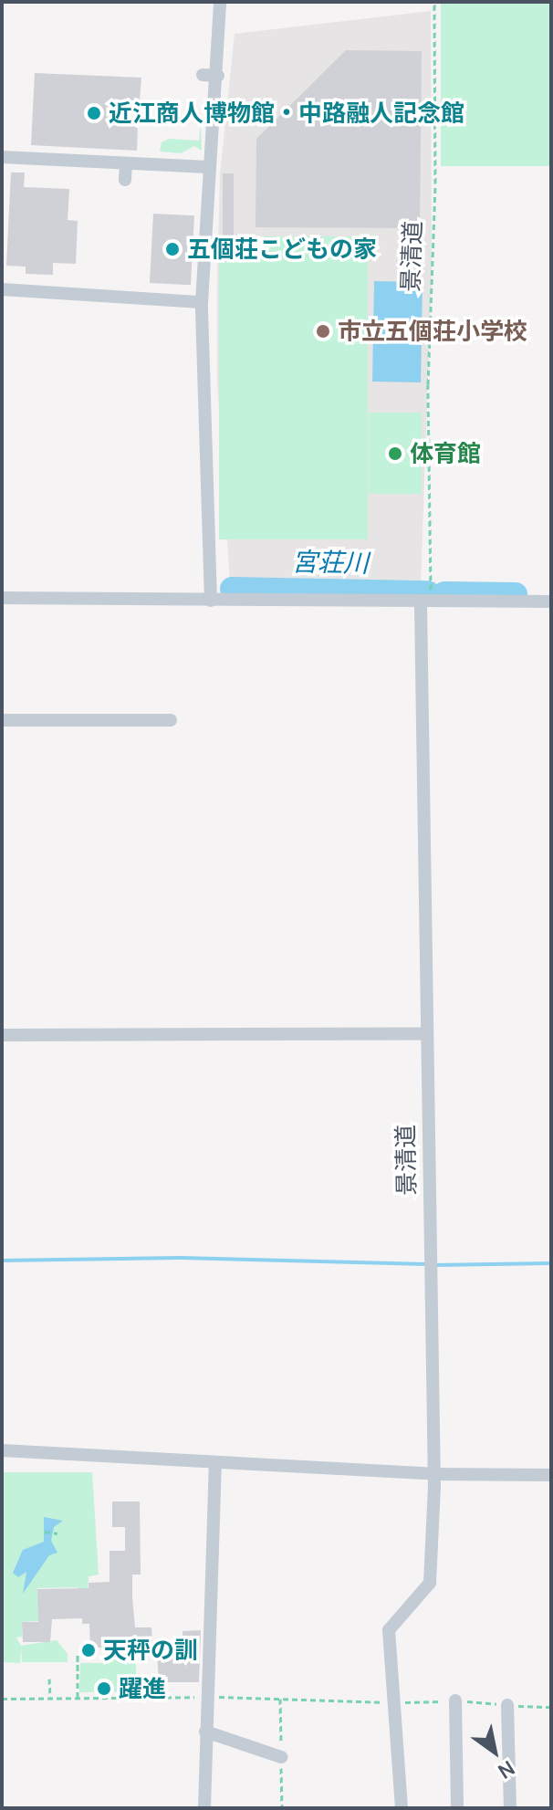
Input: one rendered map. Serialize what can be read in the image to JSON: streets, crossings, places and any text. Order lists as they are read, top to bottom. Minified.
{"streets":{"street":["景清道"]},"water":["宮荘川"],"places":["近江商人博物館・中路融人記念館","五個荘こどもの家","市立五個荘小学校","体育館","天秤の訓","躍進"],"north":"bottom right"}
